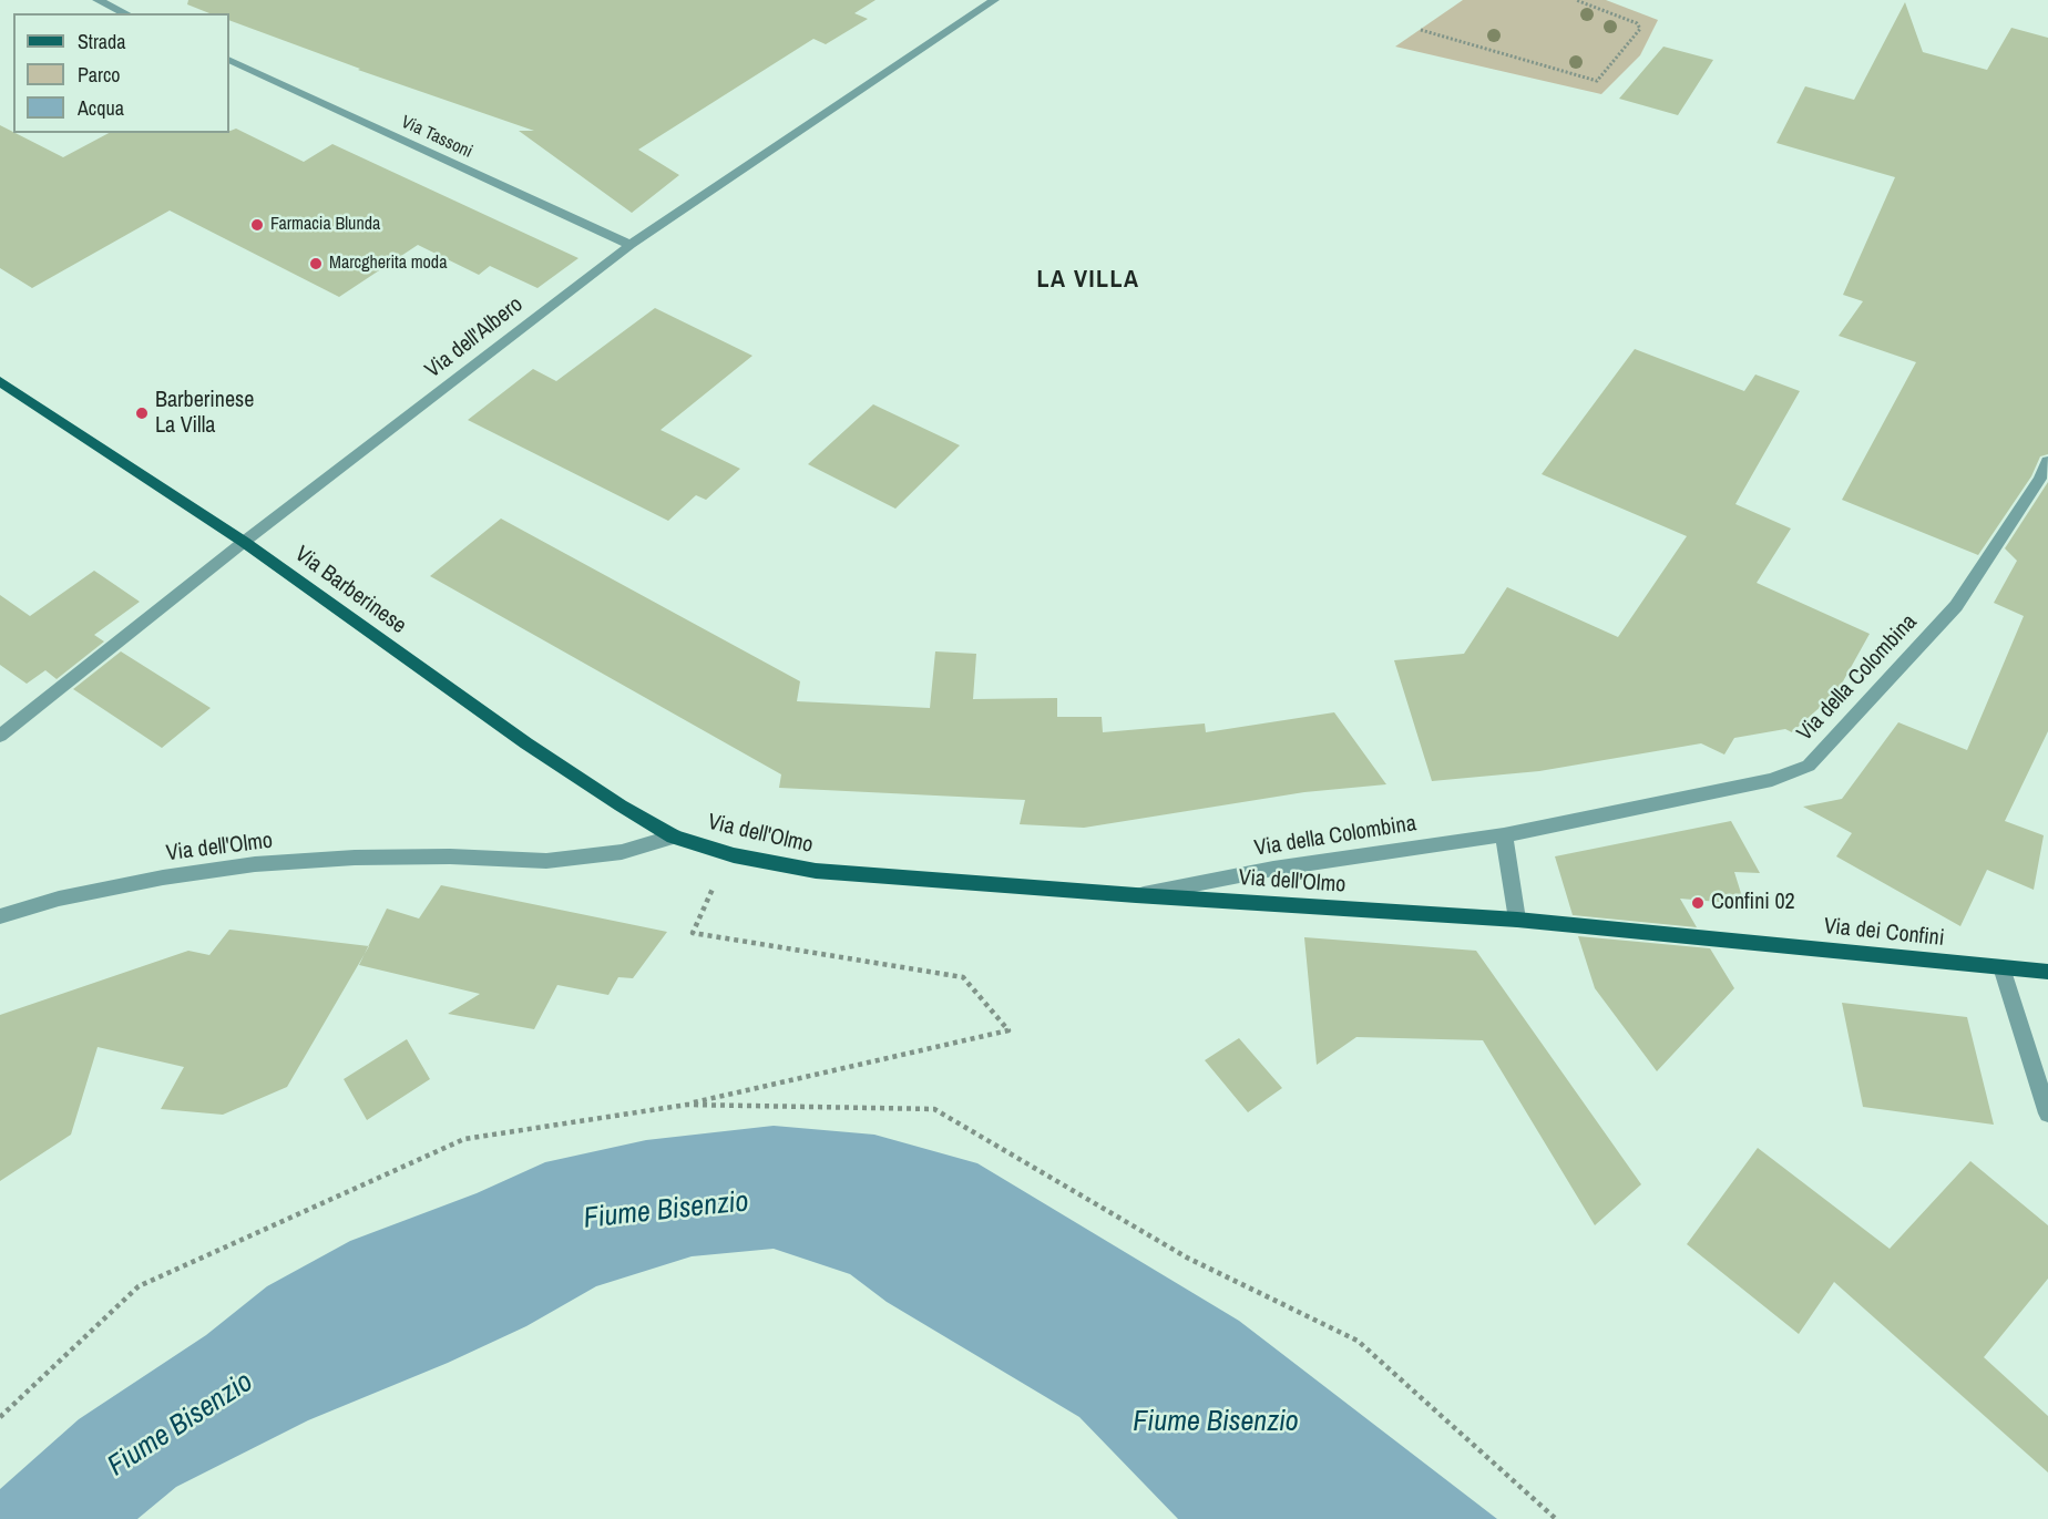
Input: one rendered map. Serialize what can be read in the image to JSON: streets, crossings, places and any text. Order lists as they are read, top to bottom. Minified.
{"streets":{"main road":["Via Barberinese","Via dell'Olmo","Via dei Confini"],"street":["Via Tassoni","Via dell'Albero","Via della Colombina"]},"crossings":[["Via Tassoni","Via dell'Albero"],["Via dell'Albero","Via Barberinese"],["Via Barberinese","Via dell'Olmo"],["Via della Colombina","Via dell'Olmo"],["Via dell'Olmo","Via dei Confini"]],"districts":["LA VILLA"],"water":["Fiume Bisenzio"],"places":["Farmacia Blunda","Marcgherita moda","Barberinese La Villa","Confini 02"],"legend":["Strada","Parco","Acqua"]}
